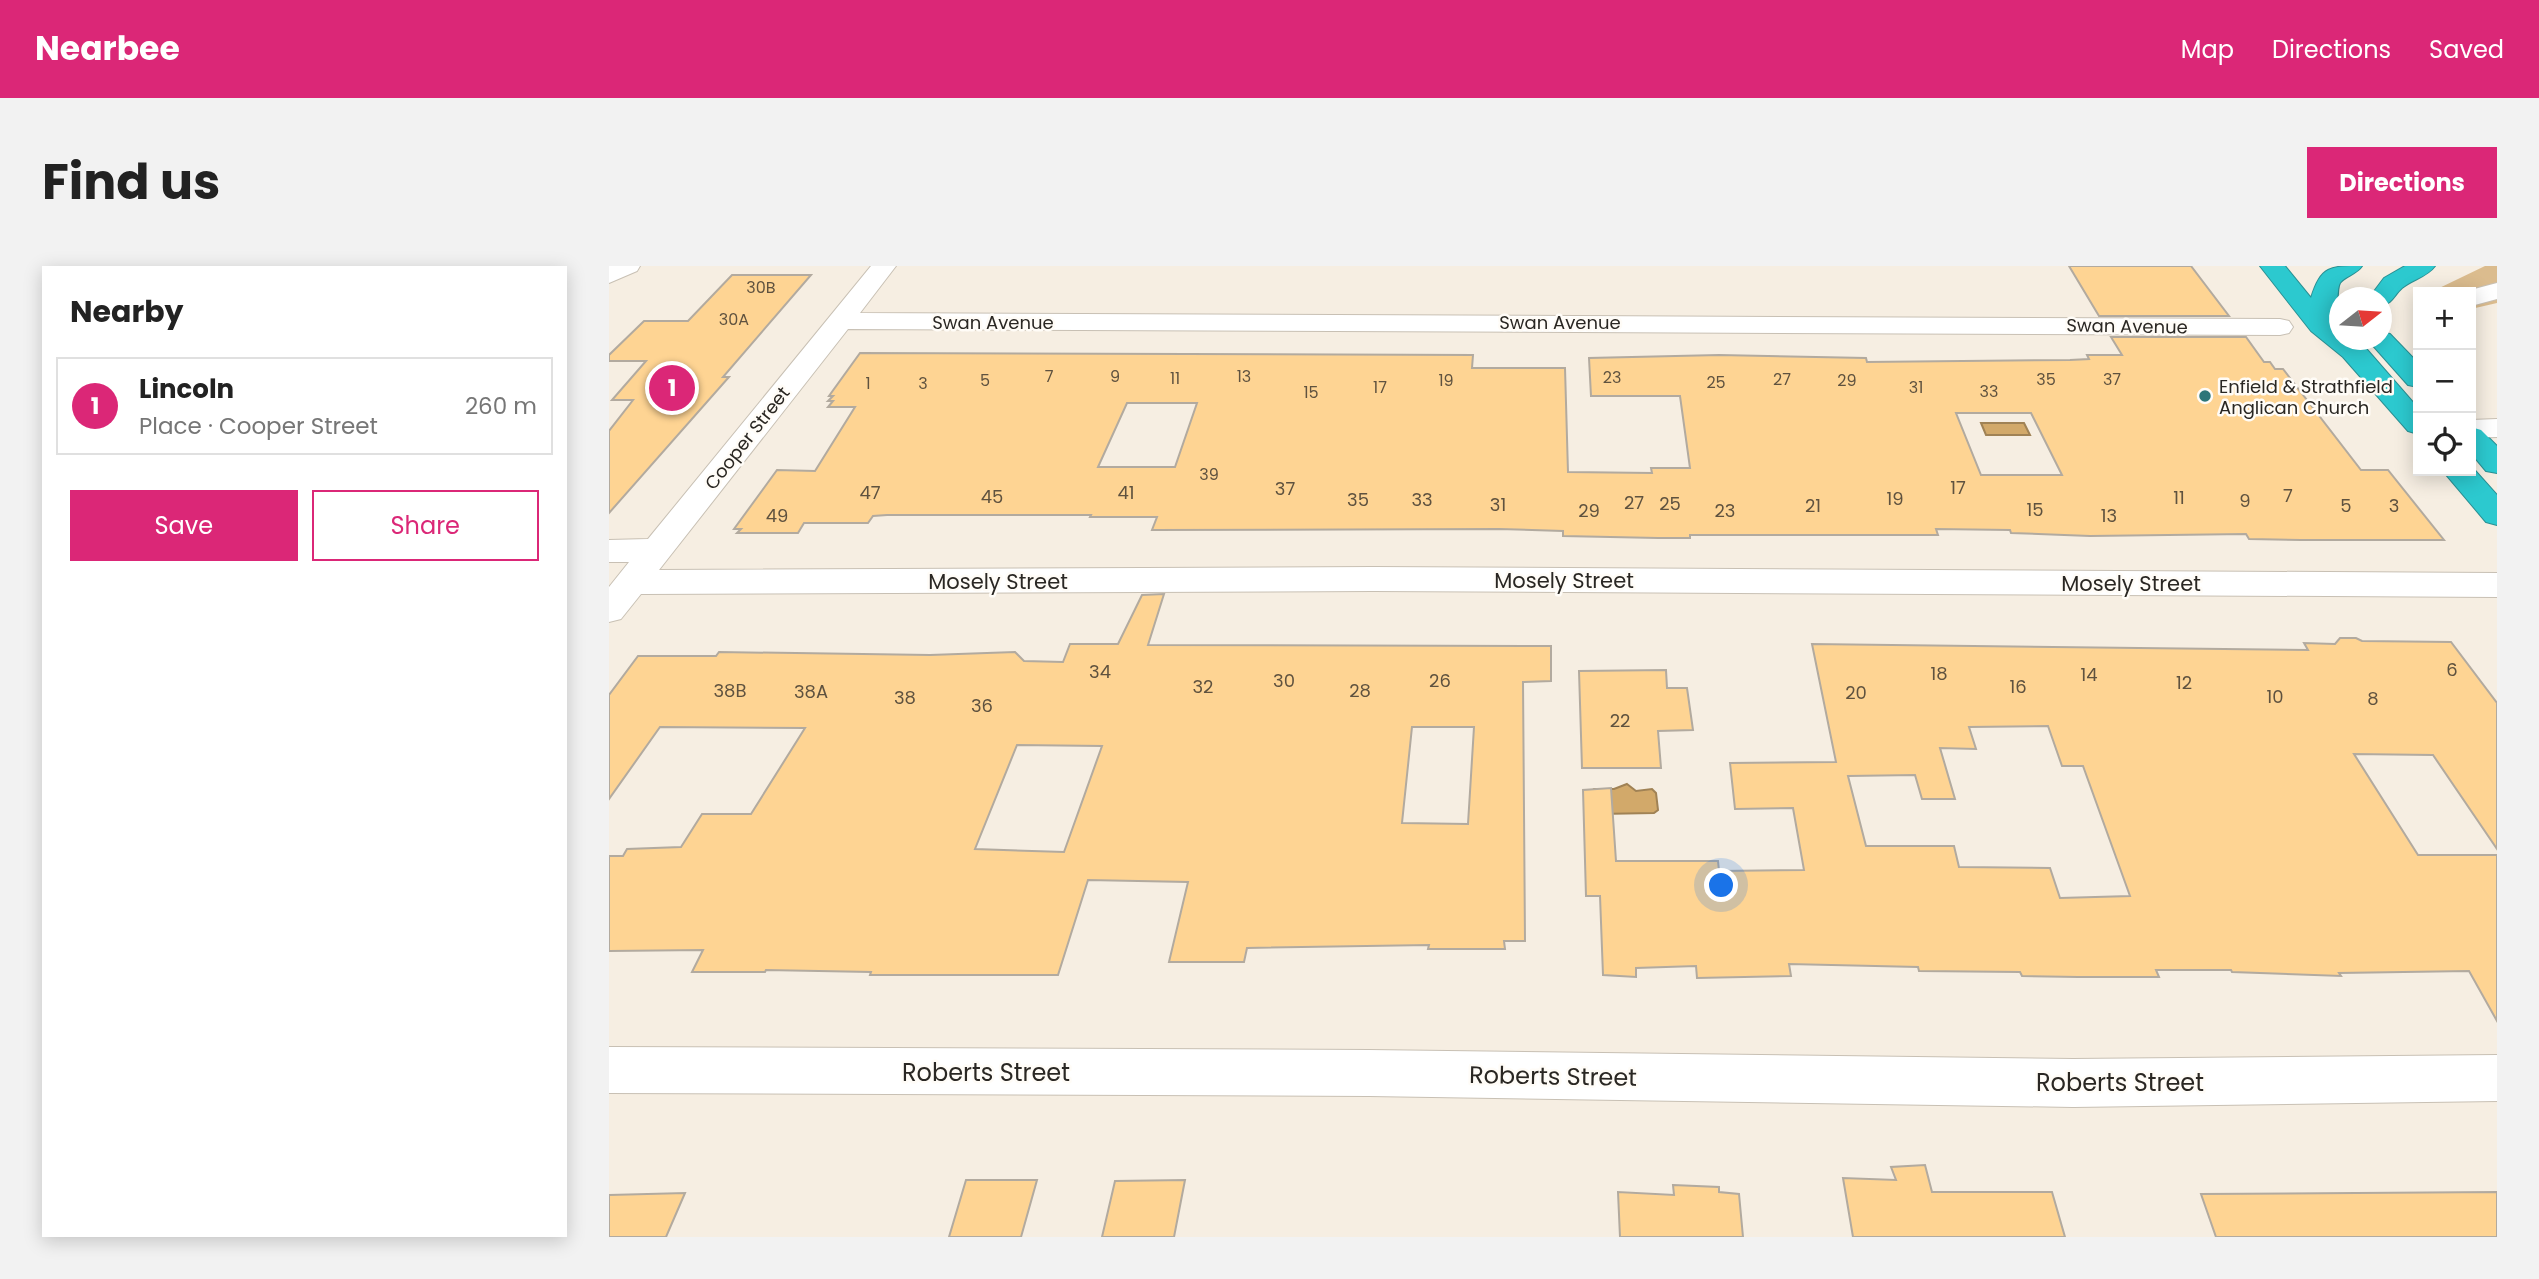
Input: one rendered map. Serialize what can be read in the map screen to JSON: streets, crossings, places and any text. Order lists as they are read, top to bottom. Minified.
{"streets":{"street":["Swan Avenue","Cooper Street","Mosely Street","Roberts Street"]},"crossings":[["Swan Avenue","Cooper Street"],["Cooper Street","Mosely Street"]],"places":["Enfield & Strathfield Anglican Church"],"house_numbers":["30B","30A","7","9","13","23","11","27","35","37","5","19","29","25","1","3","17","31","33","15","39","17","37","47","41","7","45","11","19","35","33","9","27","25","31","21","5","3","15","29","23","49","13","6","34","18","14","30","26","12","32","16","38B","28","38A","20","10","38","8","36","22"],"north":"right","page":{"header":"Nearbee","nav":["Map","Directions","Saved"],"title":"Find us","buttons":["Directions",["Save","Share"]],"heading":"Nearby","map_buttons":["+","−"],"list":[{"mark":"1","name":"Lincoln","note":"Place · Cooper Street","value":"260 m"}],"pins":"1"}}
